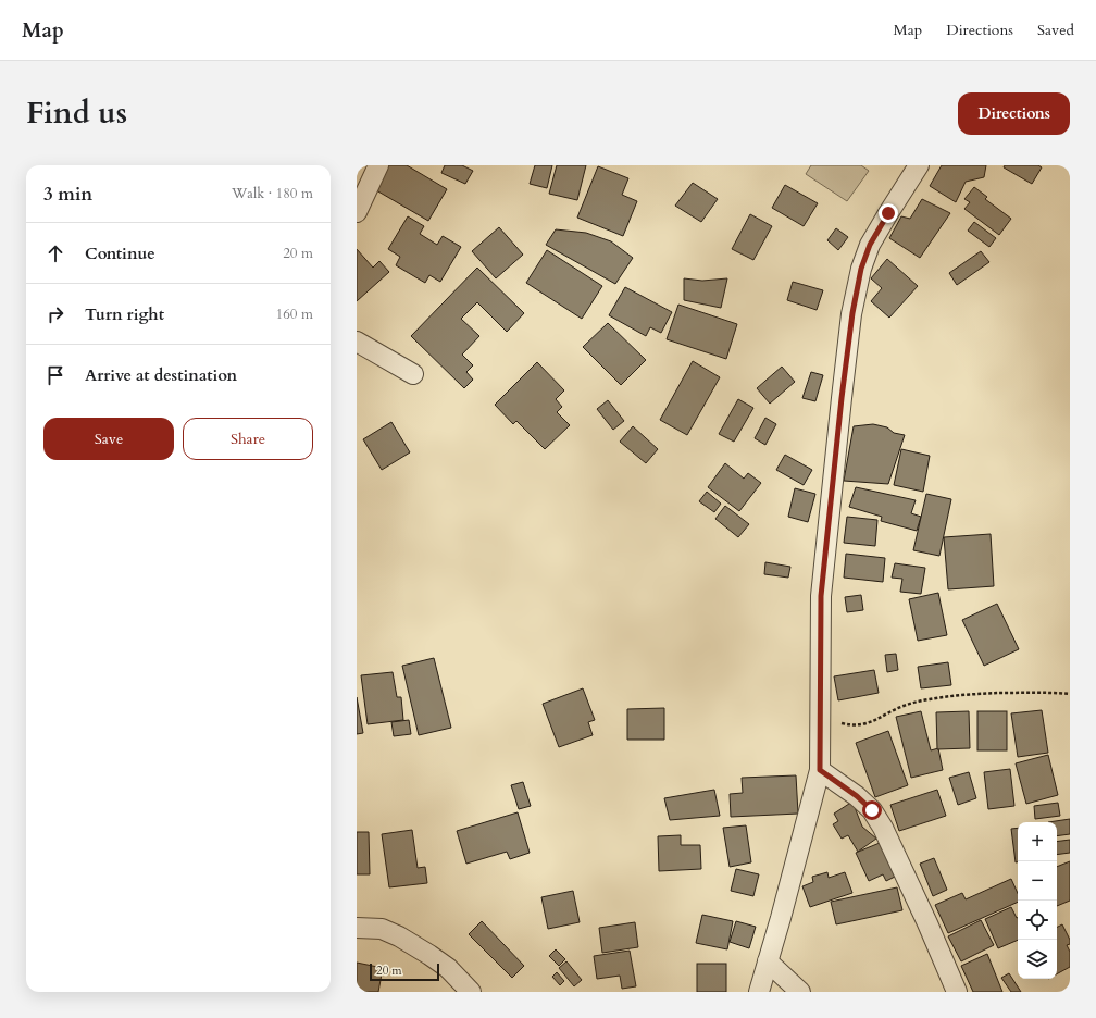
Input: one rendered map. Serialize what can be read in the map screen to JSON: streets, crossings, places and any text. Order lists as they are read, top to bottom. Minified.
{"scale_bar":"20 m","page":{"header":"Map","nav":["Map","Directions","Saved"],"title":"Find us","buttons":["Directions",["Save","Share"]],"heading":["3 min","Walk · 180 m"],"list":[["Continue","20 m"],["Turn right","160 m"],"Arrive at destination"],"map_buttons":["+","−"],"scale":"20 m"}}
